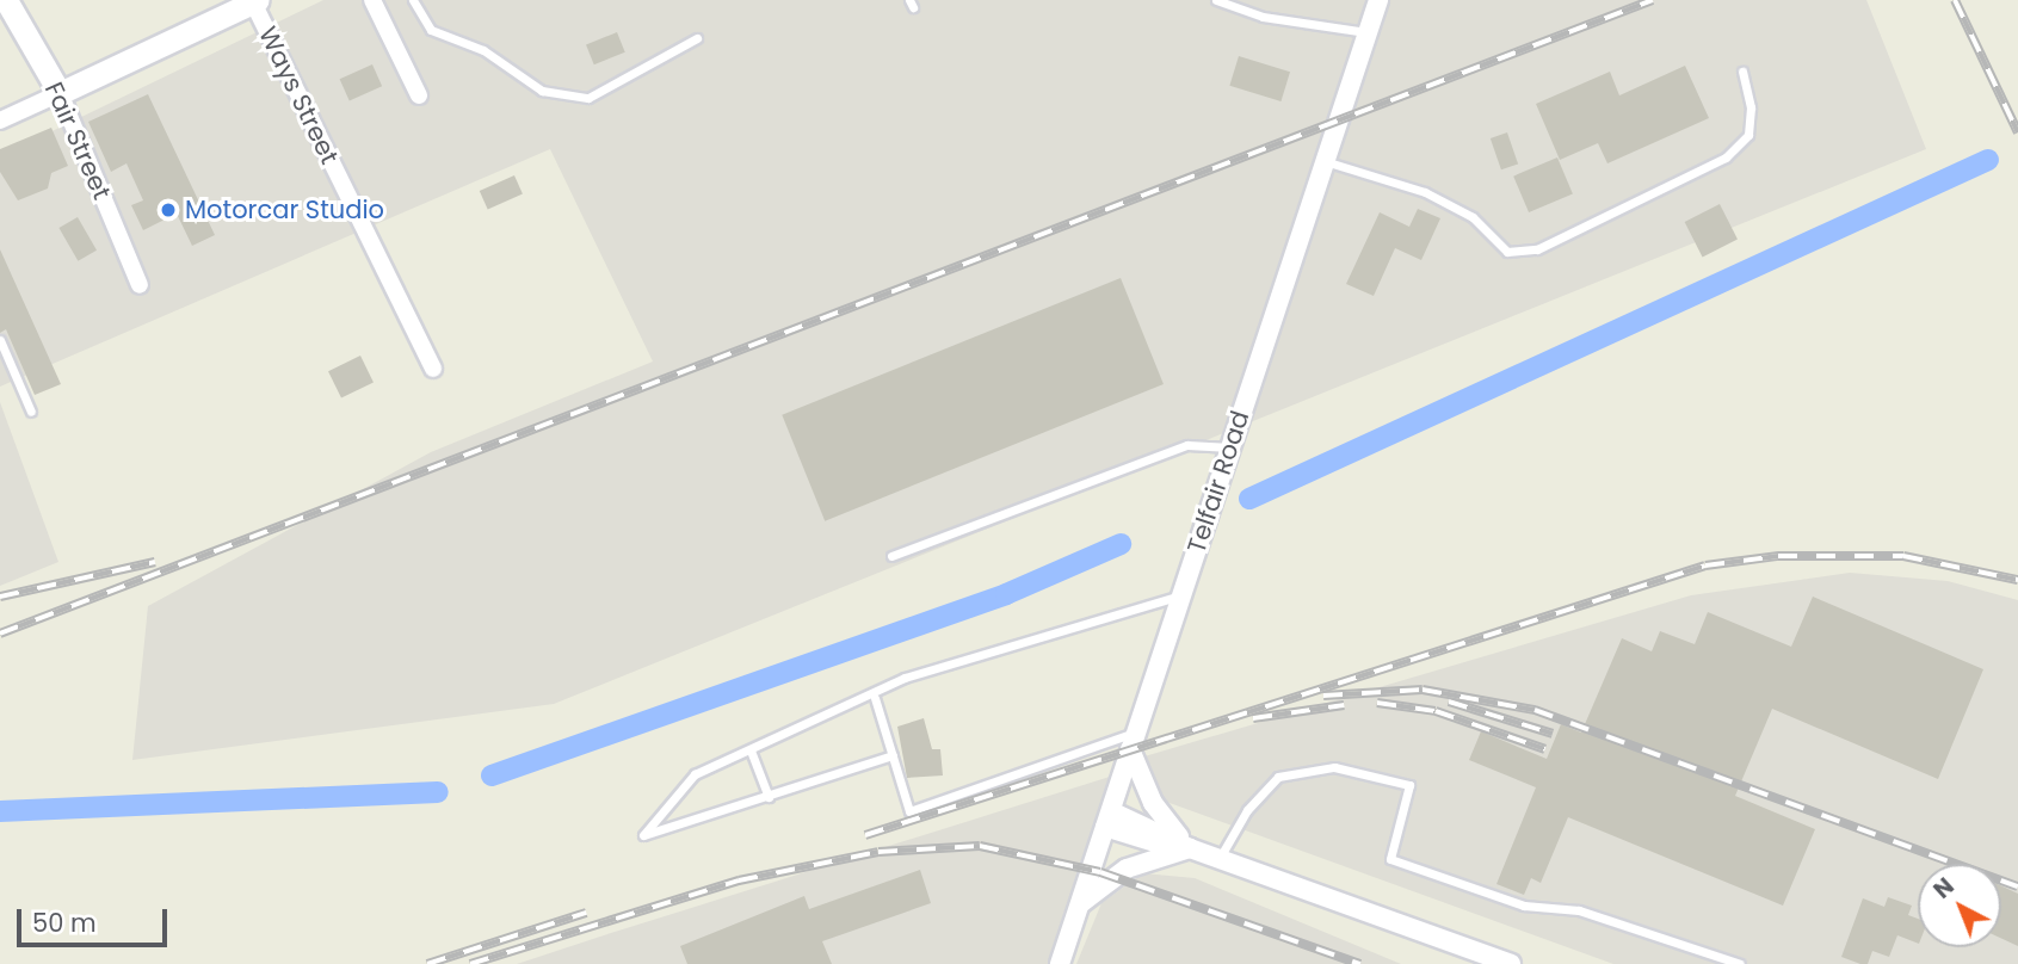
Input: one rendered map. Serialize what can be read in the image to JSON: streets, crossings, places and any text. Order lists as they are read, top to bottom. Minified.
{"streets":{"main road":["Fair Street"],"street":["Ways Street","Telfair Road"]},"places":["Motorcar Studio"],"scale_bar":"50 m","north":"top left"}
